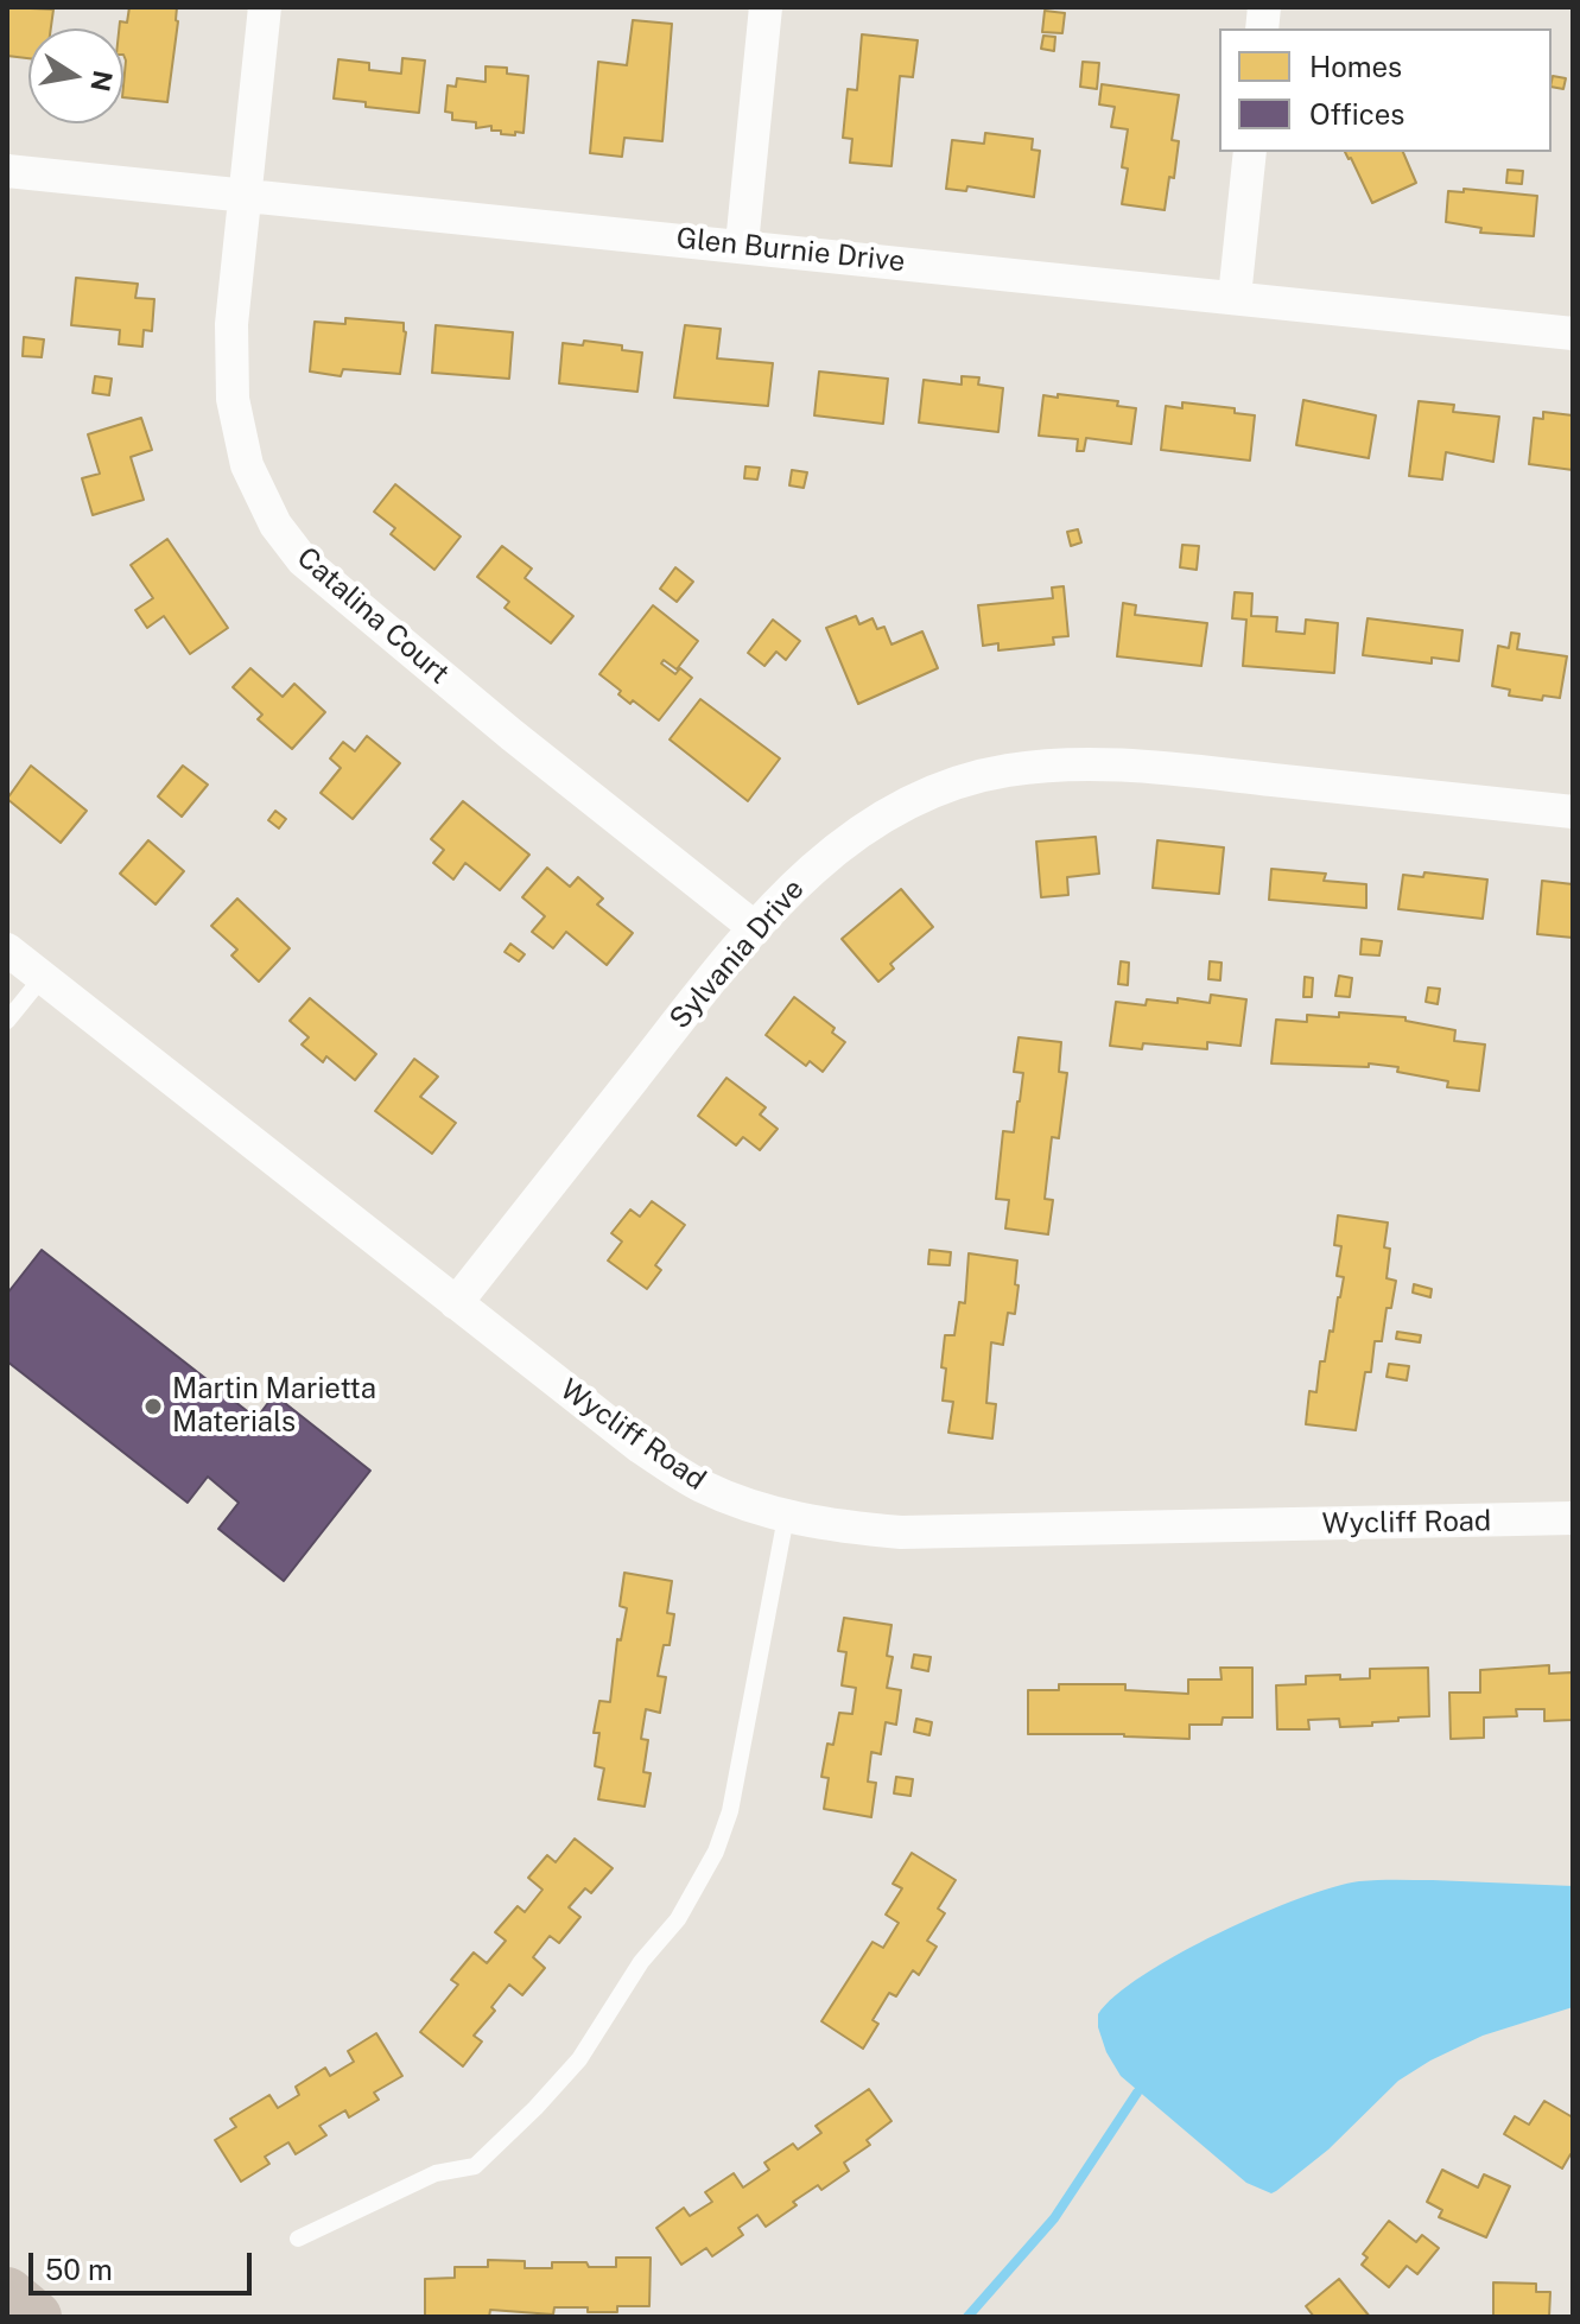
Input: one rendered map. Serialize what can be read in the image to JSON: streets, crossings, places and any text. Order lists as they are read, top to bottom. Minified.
{"streets":{"street":["Glen Burnie Drive","Catalina Court","Sylvania Drive","Wycliff Road"]},"crossings":[["Glen Burnie Drive","Catalina Court"],["Catalina Court","Sylvania Drive"],["Sylvania Drive","Wycliff Road"]],"places":["Martin Marietta Materials"],"legend":["Homes","Offices"],"scale_bar":"50 m","north":"right"}
